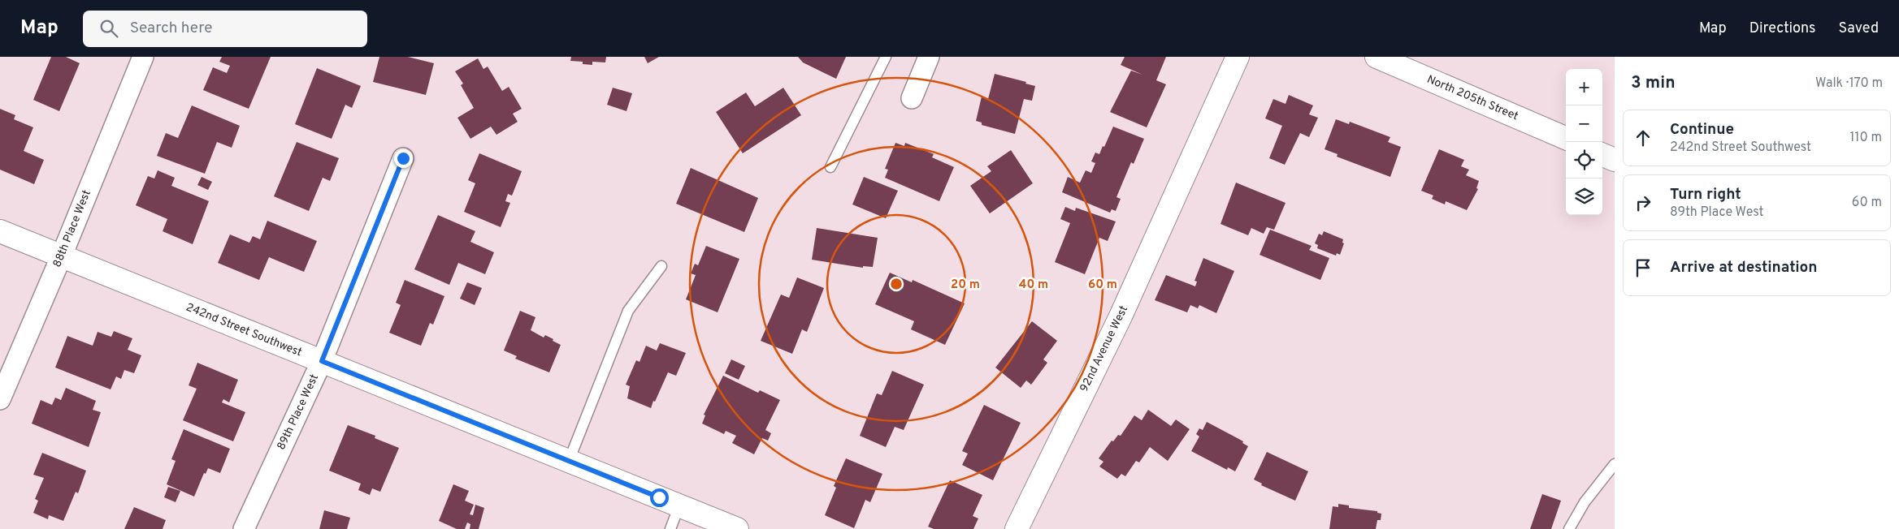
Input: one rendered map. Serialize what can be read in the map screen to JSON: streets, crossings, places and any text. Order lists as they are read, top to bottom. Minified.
{"streets":{"street":["North 205th Street","88th Place West","242nd Street Southwest","92nd Avenue West","89th Place West"]},"crossings":[["88th Place West","242nd Street Southwest"],["242nd Street Southwest","89th Place West"]],"page":{"header":"Map","search":"Search here","nav":["Map","Directions","Saved"],"heading":["3 min","Walk · 170 m"],"map_buttons":["+","−"],"list":[["Continue","242nd Street Southwest","110 m"],["Turn right","89th Place West","60 m"],"Arrive at destination"]},"rings":["20 m","40 m","60 m"]}
